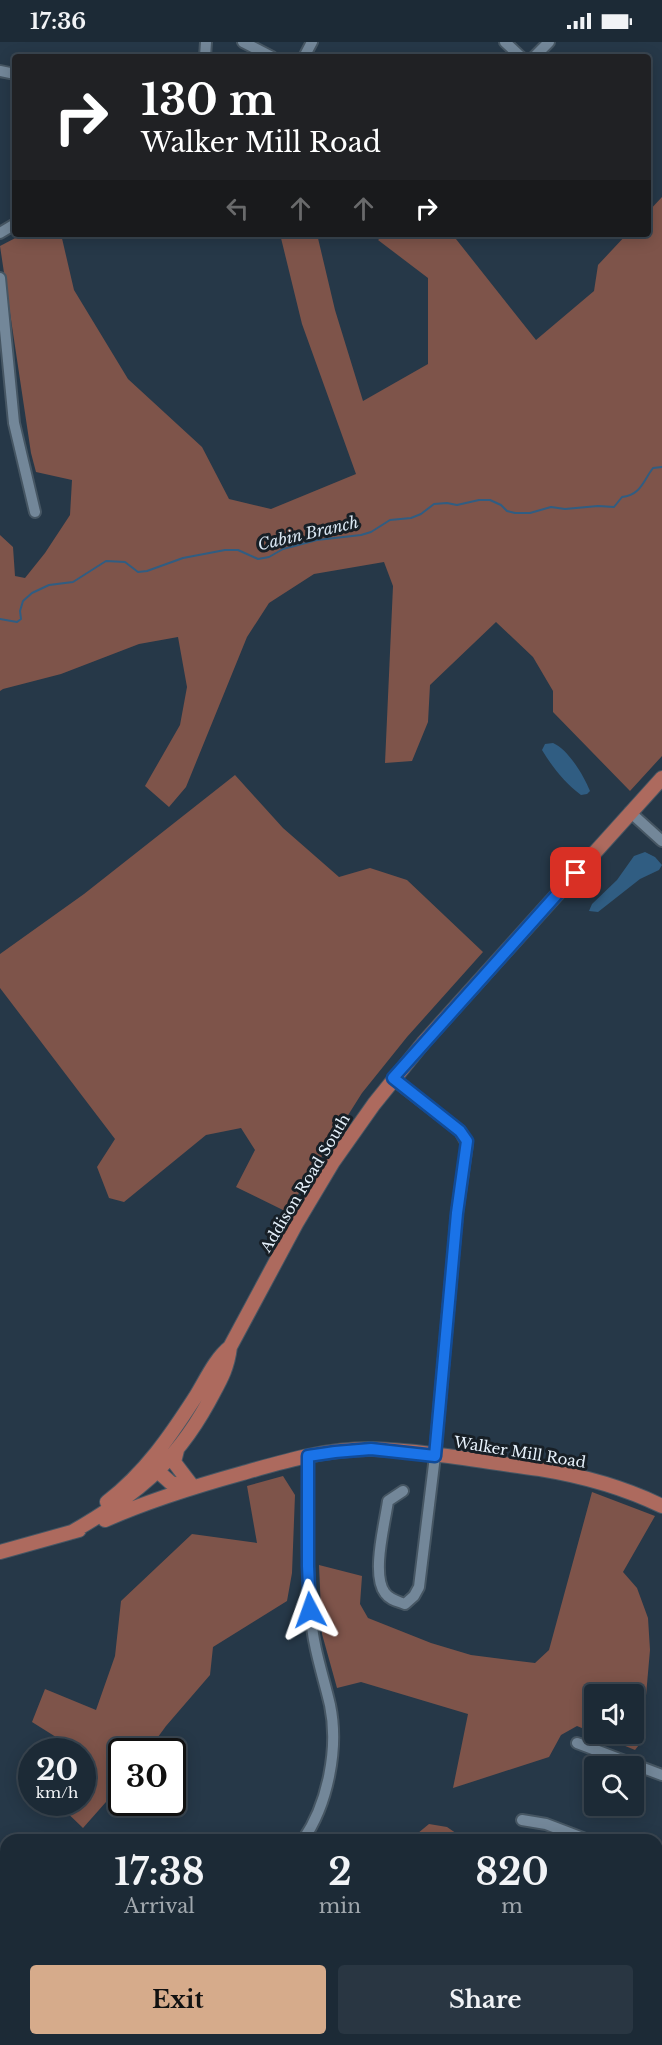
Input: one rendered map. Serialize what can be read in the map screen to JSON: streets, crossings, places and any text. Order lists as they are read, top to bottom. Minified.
{"streets":{"main road":["Addison Road South","Walker Mill Road"]},"crossings":[["Addison Road South","Walker Mill Road"]],"water":["Cabin Branch"],"page":{"status":"17:36","turn":["130 m","Walker Mill Road"],"speed":"20 km/h","limit":"30","eta":["17:38","Arrival","2","min","820","m"],"buttons":["Exit","Share"]}}
